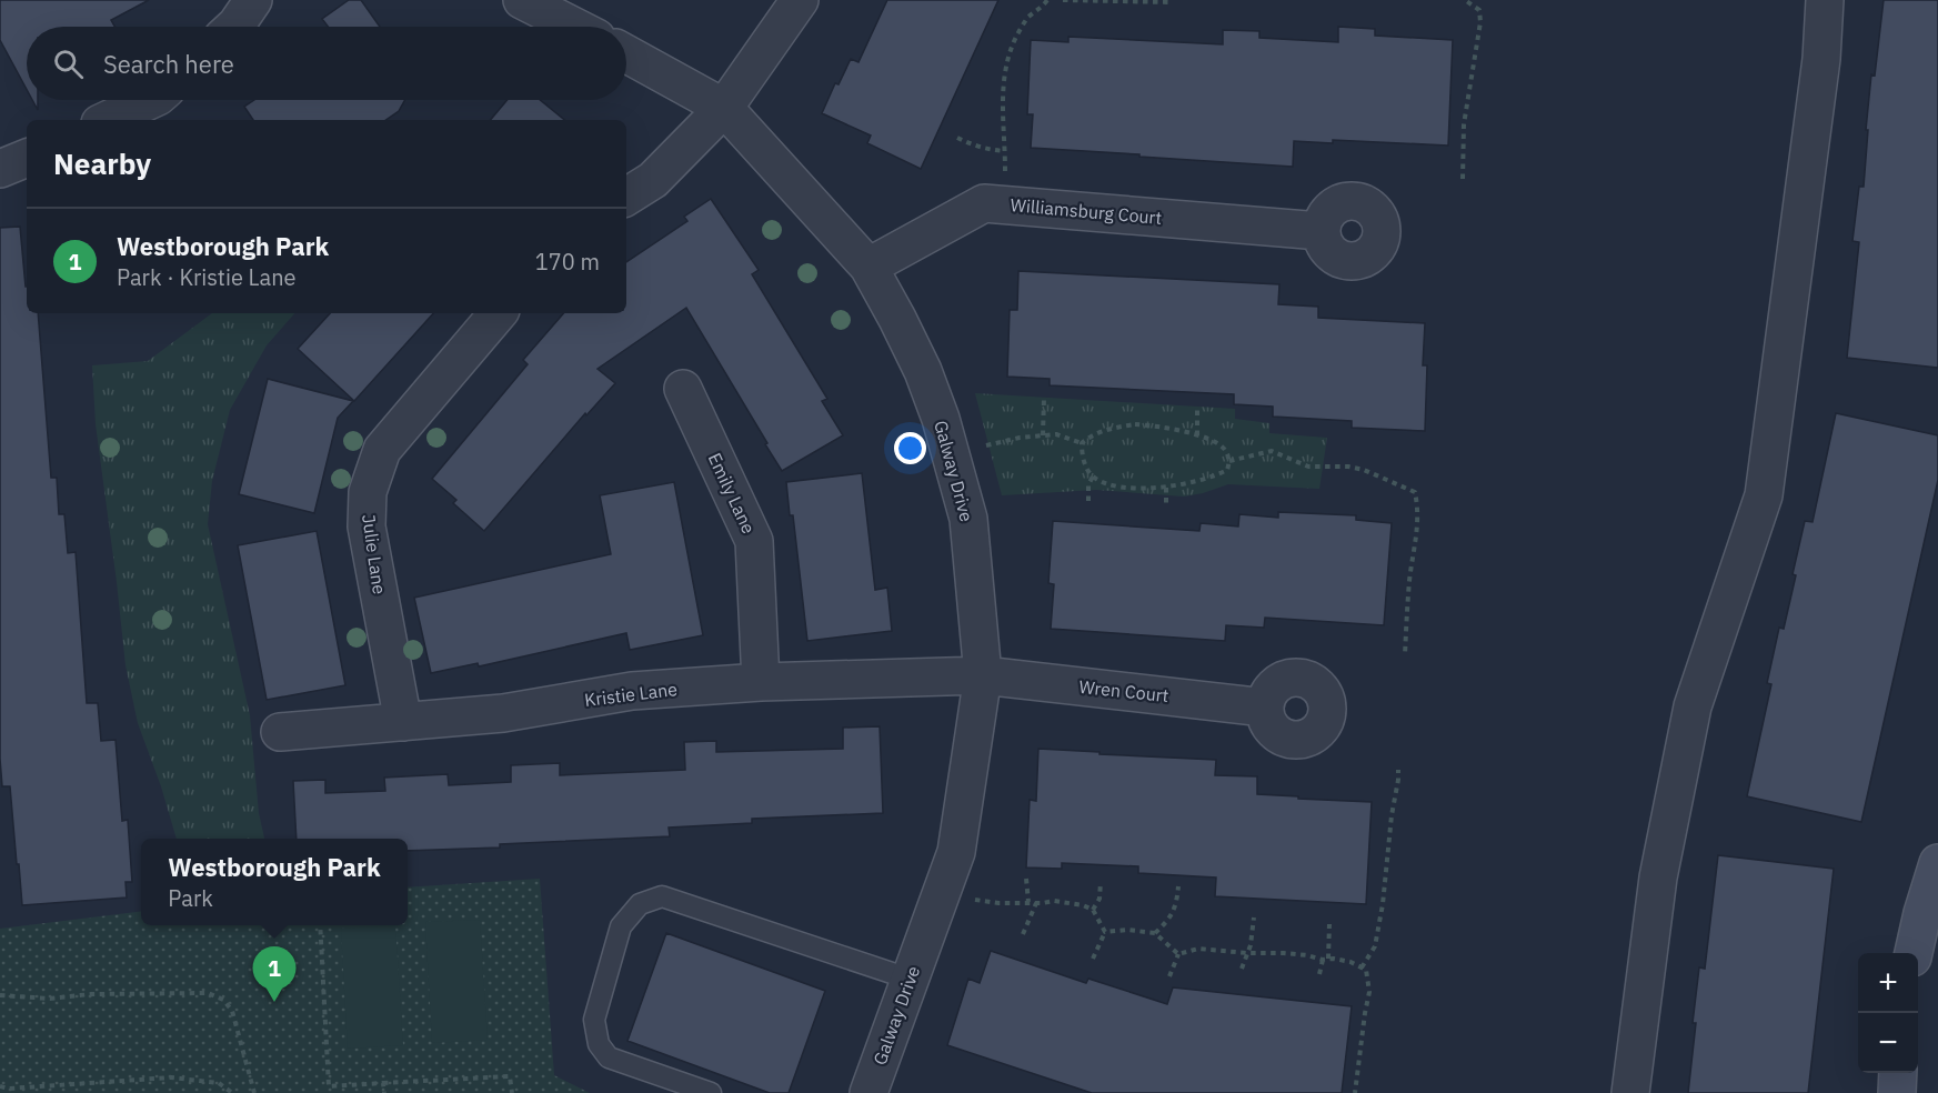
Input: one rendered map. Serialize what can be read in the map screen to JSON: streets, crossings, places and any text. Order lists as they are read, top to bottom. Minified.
{"streets":{"street":["Williamsburg Court","Galway Drive","Emily Lane","Julie Lane","Wren Court","Kristie Lane"]},"crossings":[["Williamsburg Court","Galway Drive"],["Galway Drive","Wren Court"],["Galway Drive","Kristie Lane"],["Emily Lane","Kristie Lane"],["Julie Lane","Kristie Lane"],["Wren Court","Kristie Lane"]],"page":{"search":"Search here","heading":"Nearby","list":[{"mark":"1","name":"Westborough Park","note":"Park · Kristie Lane","value":"170 m"}],"popup":["Westborough Park","Park"],"pins":"1","map_buttons":["+","−"]}}
